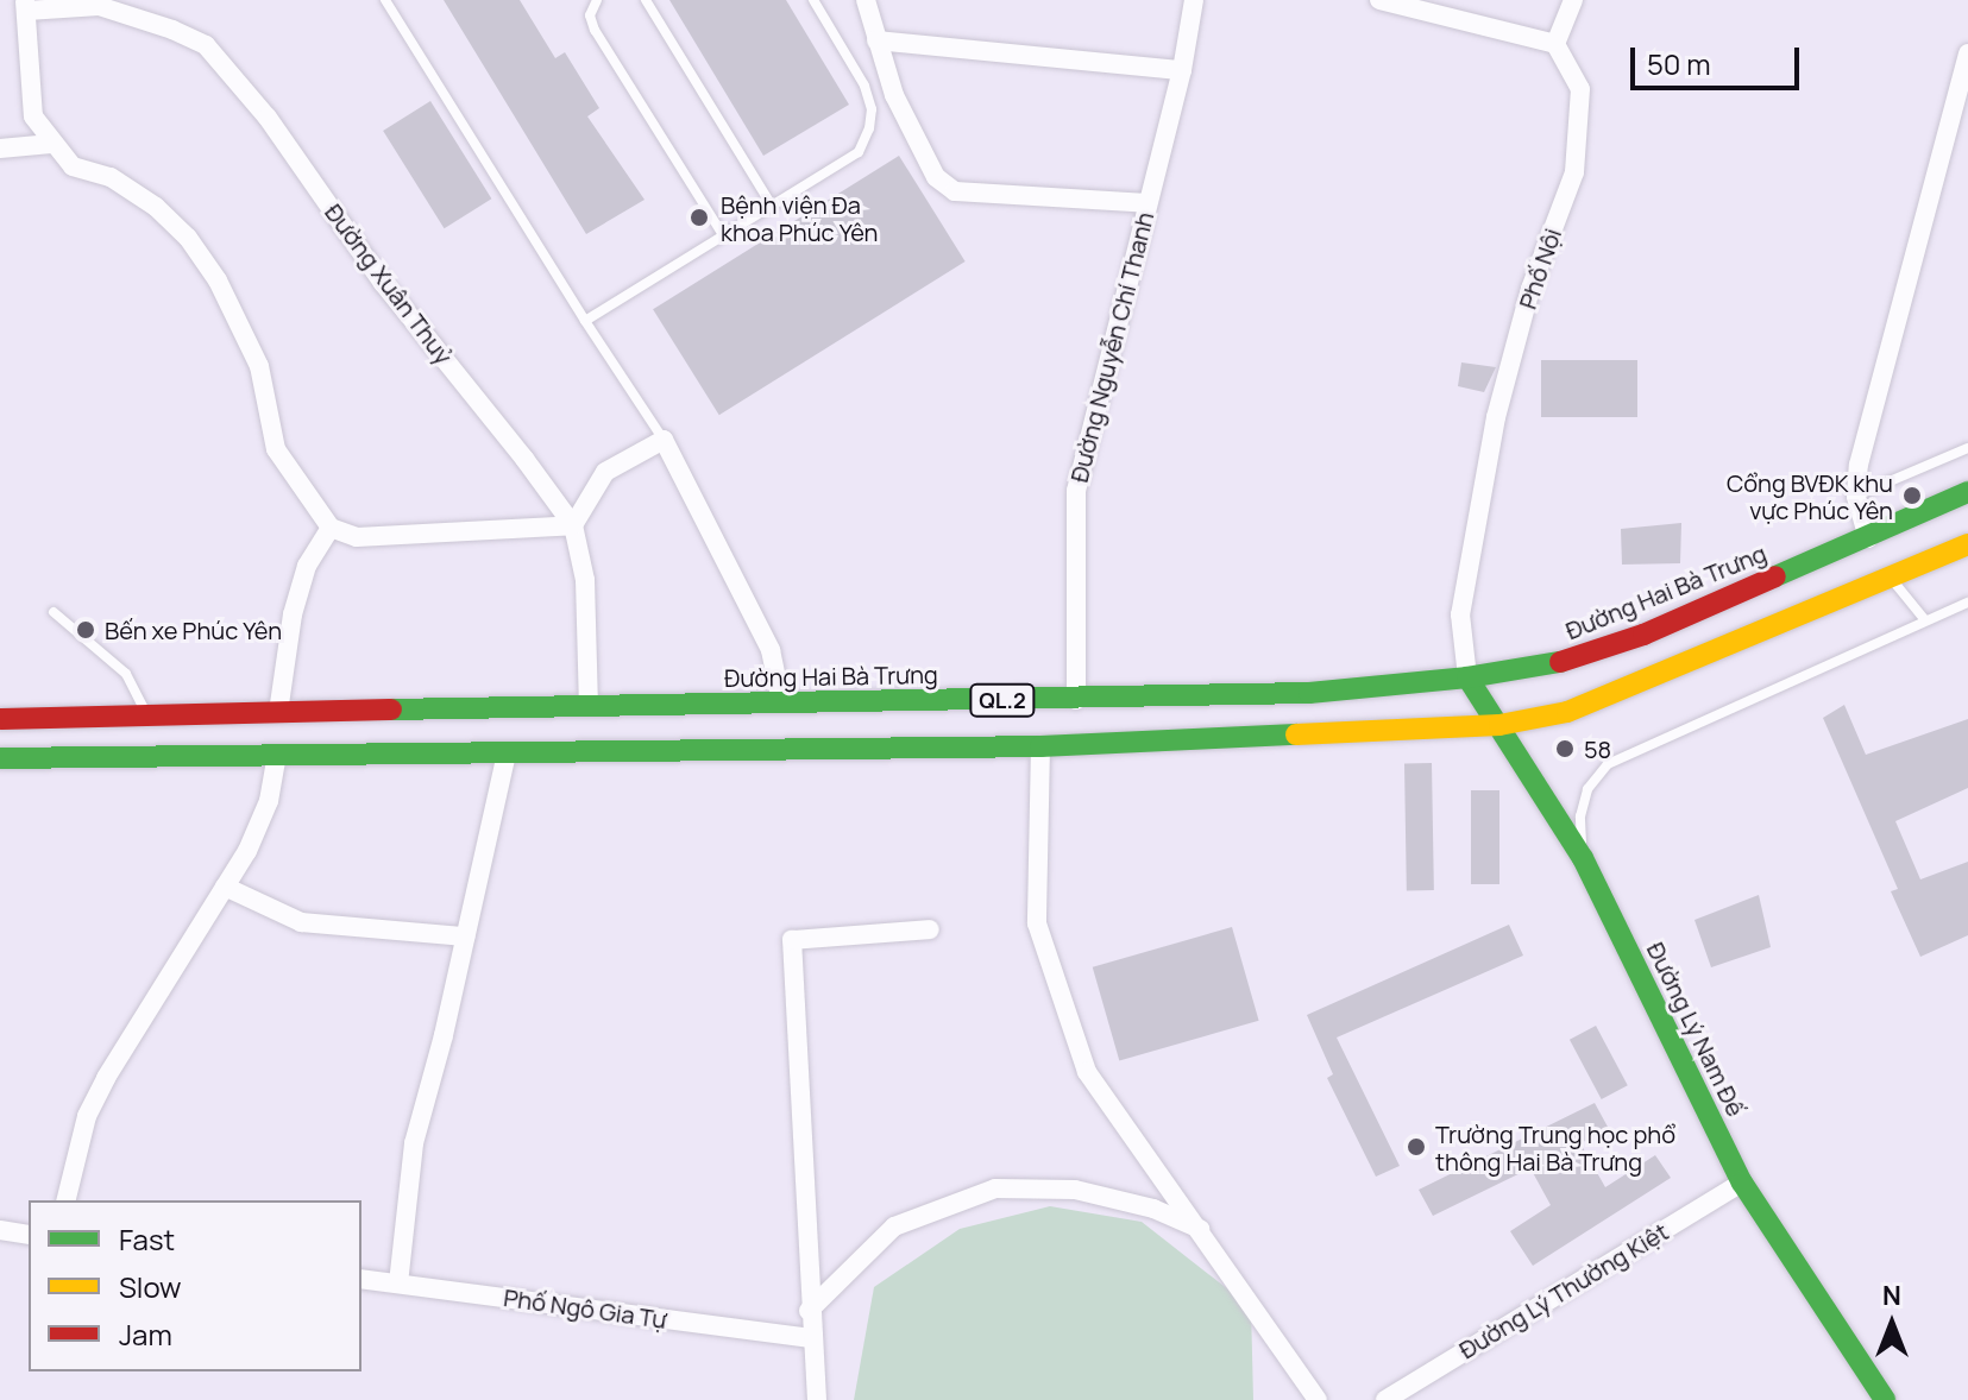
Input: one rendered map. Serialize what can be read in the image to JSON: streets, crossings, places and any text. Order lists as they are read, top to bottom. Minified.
{"streets":{"main road":["Đường Hai Bà Trưng","QL.2","Đường Lý Nam Đế"],"street":["Phố Nội","Đường Xuân Thuỷ","Đường Nguyễn Chí Thanh","Đường Lý Thường Kiệt","Phố Ngô Gia Tự"]},"crossings":[["Phố Nội","Đường Hai Bà Trưng"],["Phố Nội","Đường Lý Nam Đế"],["Đường Xuân Thuỷ","Đường Hai Bà Trưng"],["Đường Nguyễn Chí Thanh","Đường Hai Bà Trưng"],["Đường Hai Bà Trưng","Đường Lý Nam Đế"],["Đường Lý Nam Đế","Đường Lý Thường Kiệt"]],"places":["Bệnh viện Đa khoa Phúc Yên","Cổng BVĐK khu vực Phúc Yên","Bến xe Phúc Yên","58","Trường Trung học phổ thông Hai Bà Trưng"],"legend":["Fast","Slow","Jam"],"scale_bar":"50 m","north":"top"}
